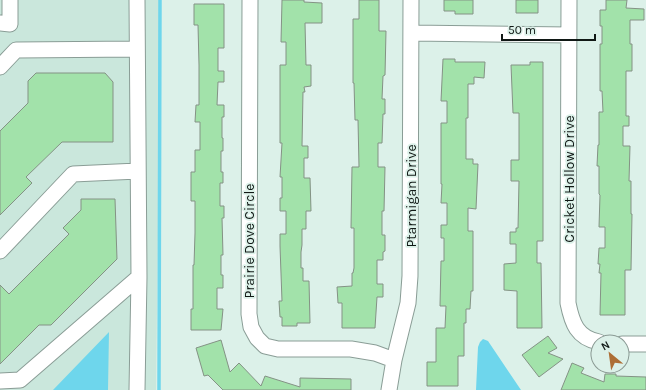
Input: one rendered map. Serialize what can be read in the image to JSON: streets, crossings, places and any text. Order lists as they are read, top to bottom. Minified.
{"streets":{"street":["Cricket Hollow Drive","Ptarmigan Drive","Prairie Dove Circle"]},"crossings":[["Ptarmigan Drive","Prairie Dove Circle"]],"scale_bar":"50 m","north":"top left"}
